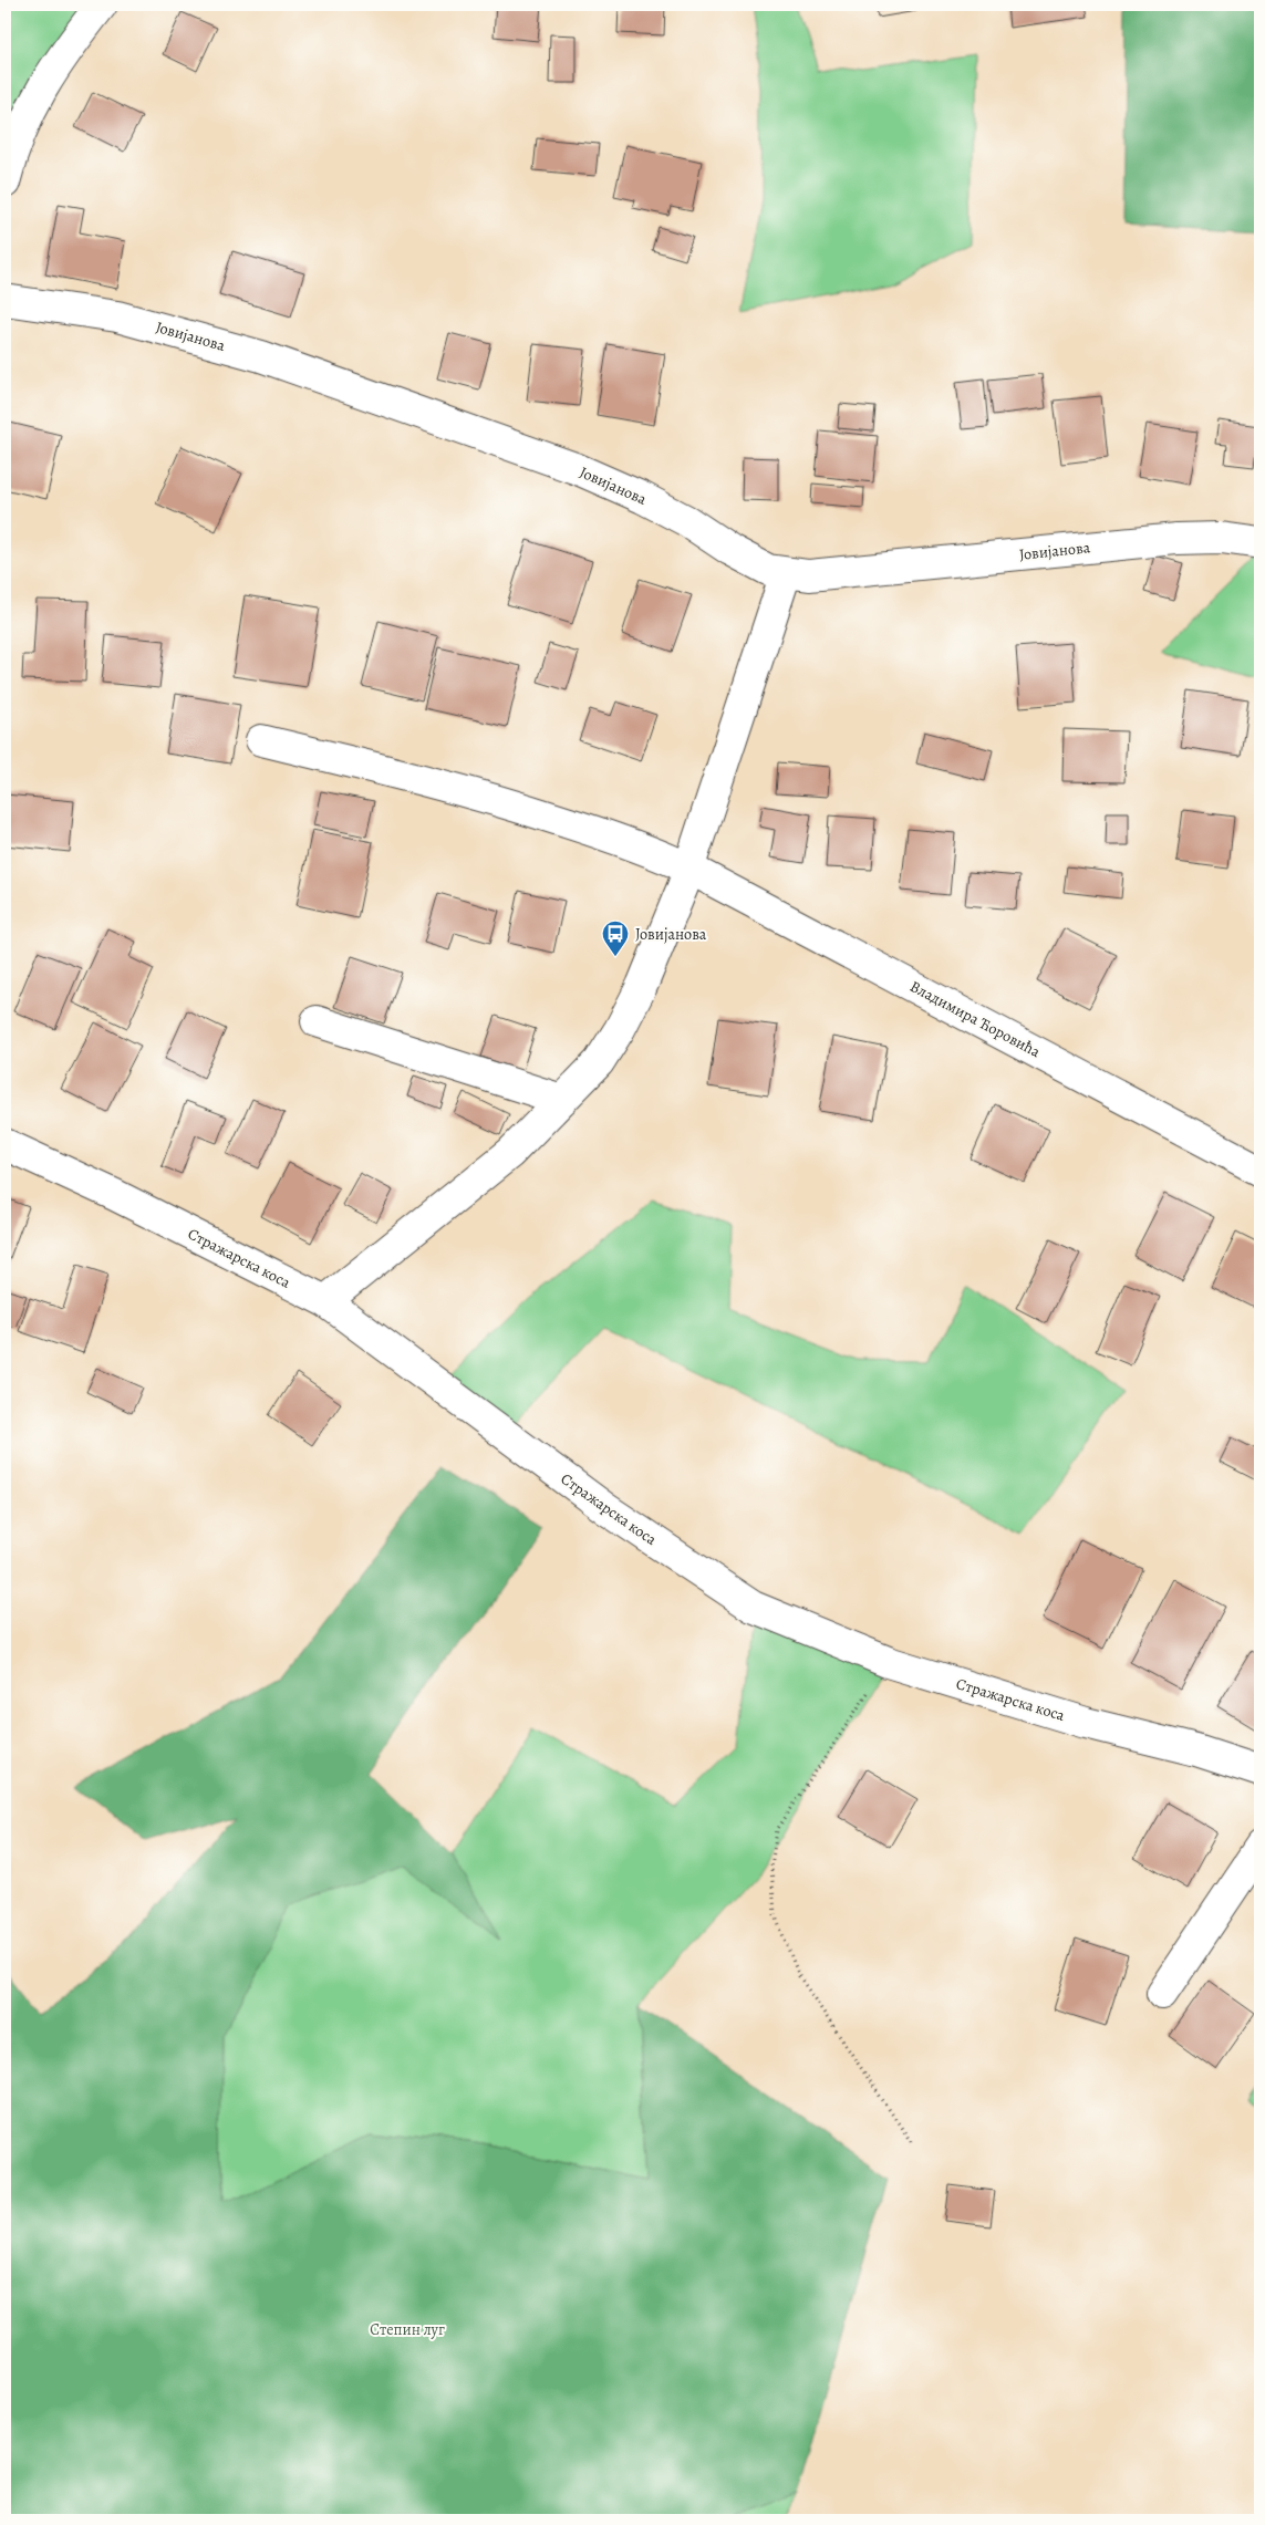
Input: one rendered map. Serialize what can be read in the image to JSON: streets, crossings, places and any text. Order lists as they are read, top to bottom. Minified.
{"streets":{"street":["Јовијанова","Владимира Ћоровића","Стражарска коса"]},"parks":["Степин луг"],"places":{"bus stop":["Јовијанова"]}}
